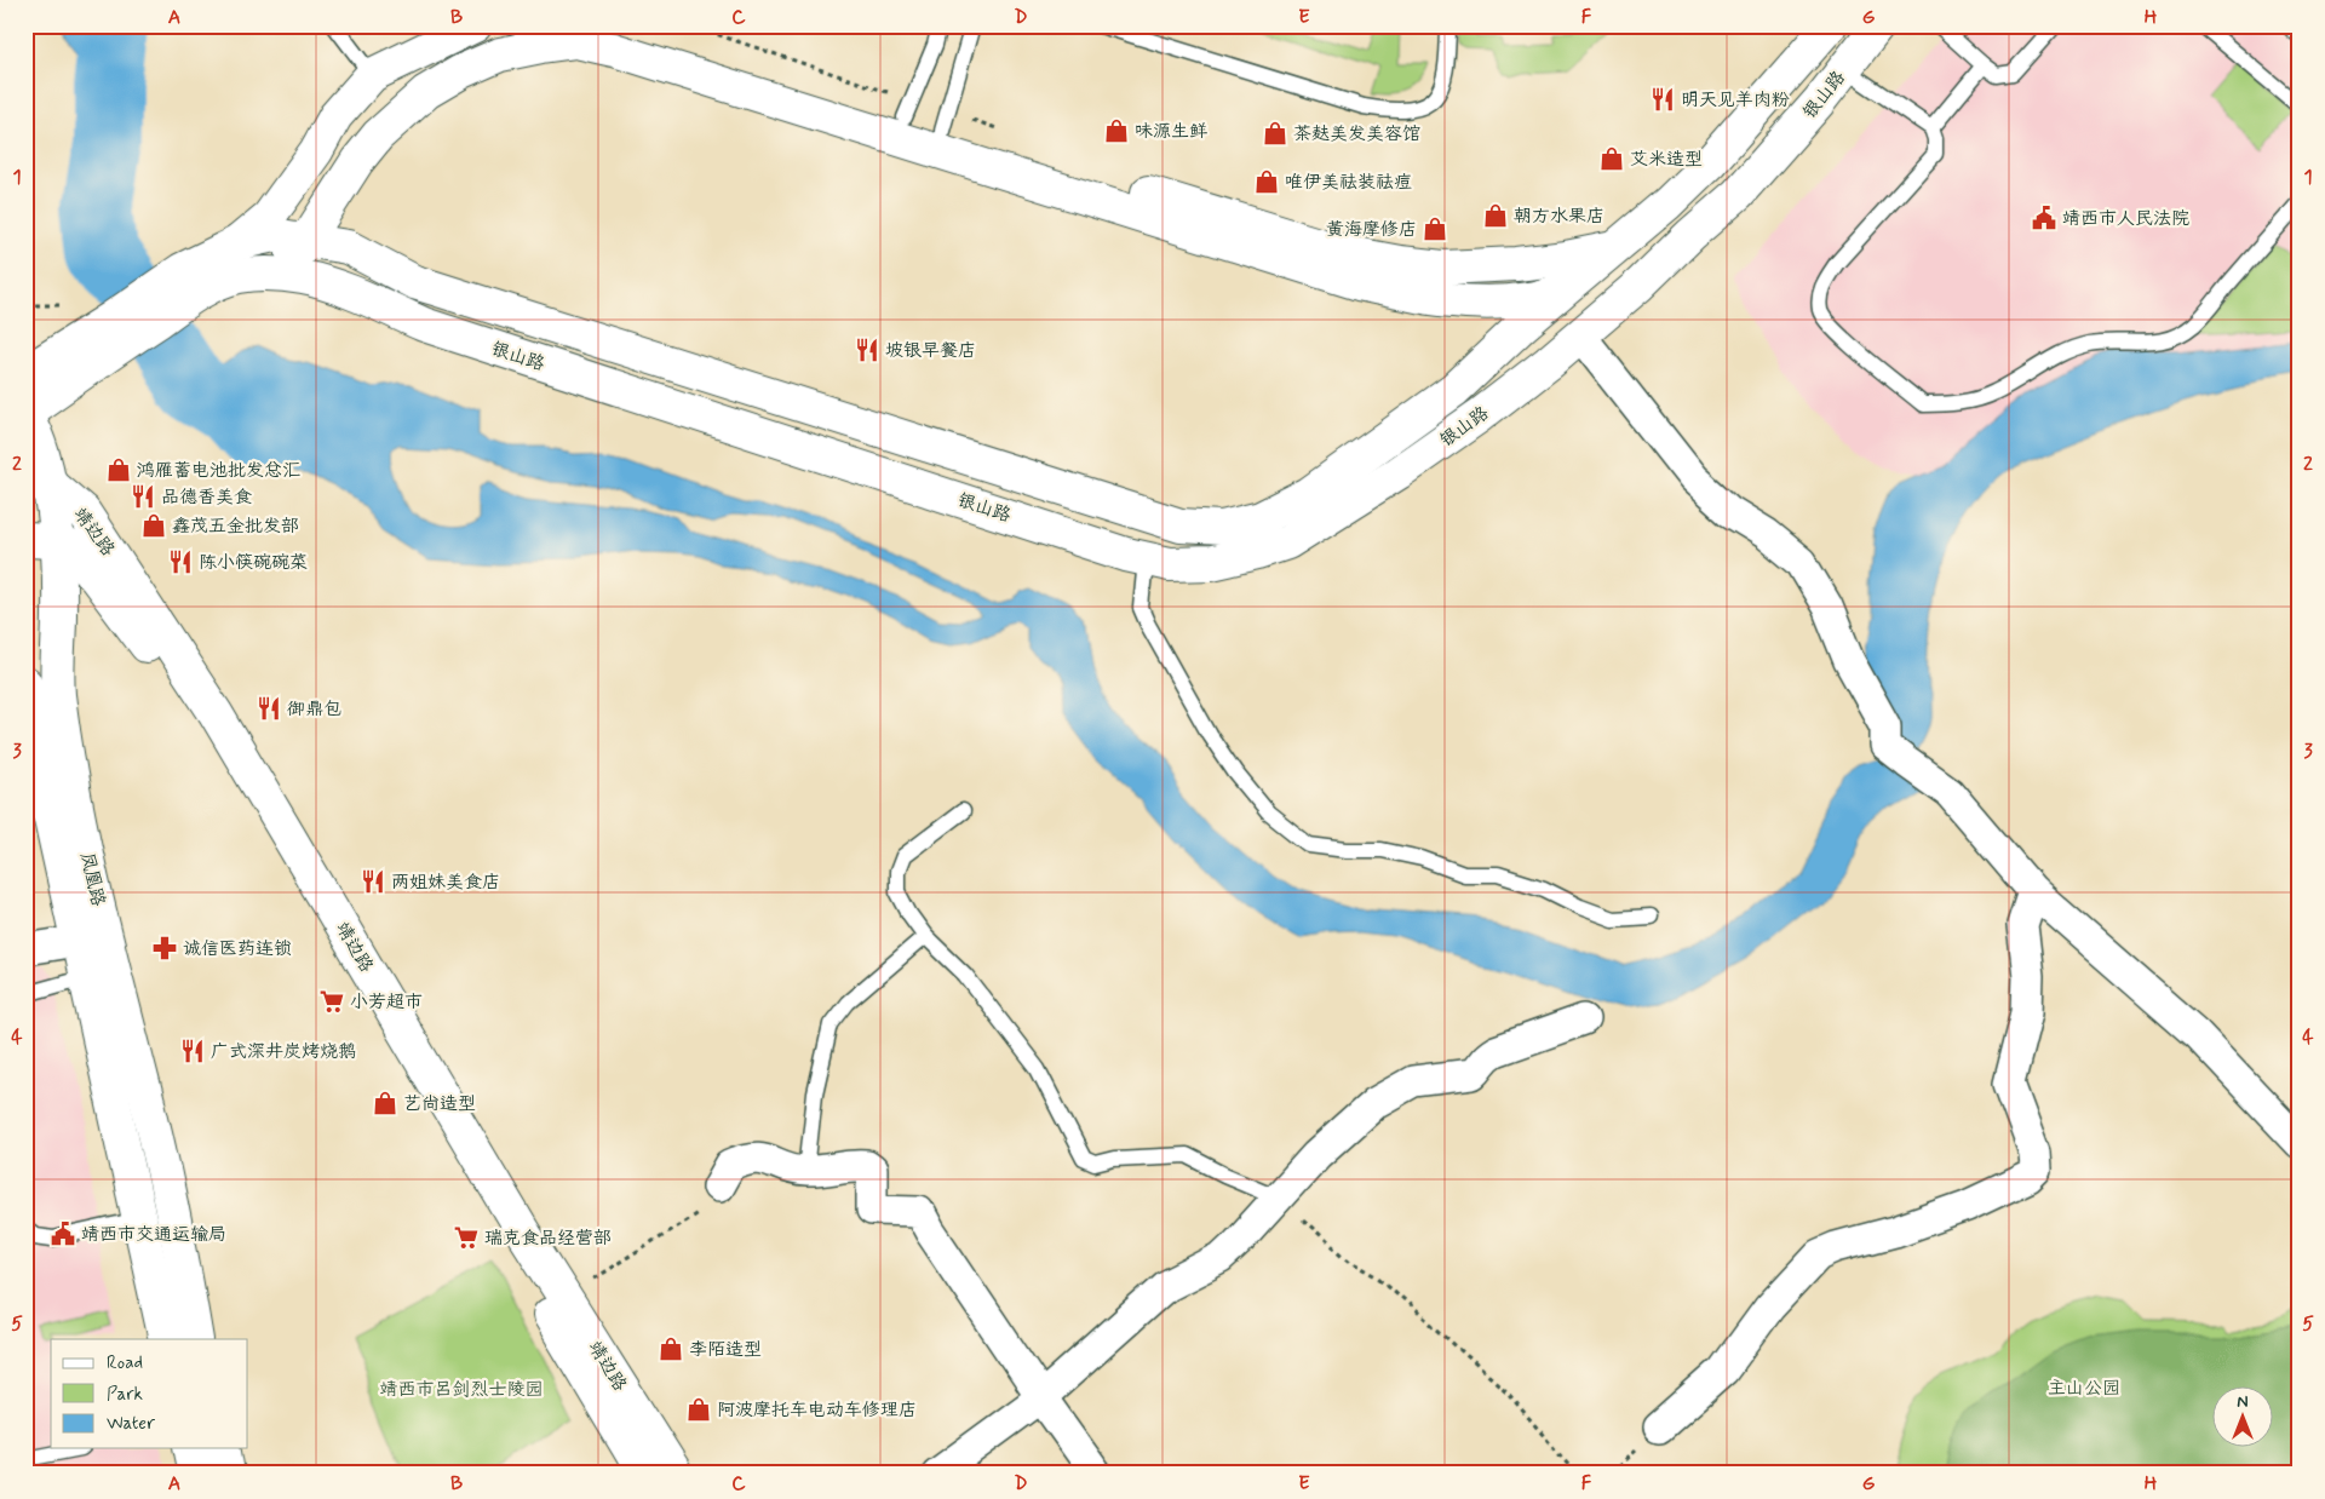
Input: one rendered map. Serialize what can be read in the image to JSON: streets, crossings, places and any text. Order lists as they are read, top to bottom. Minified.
{"streets":{"main road":["银山路","靖边路","凤凰路"]},"crossings":[["银山路","凤凰路"],["靖边路","凤凰路"]],"parks":["主山公园","靖西市吕剑烈士陵园"],"places":{"restaurant":["明天见羊肉粉","坡银早餐店","品德香美食","陈小筷碗碗菜","御鼎包","两姐妹美食店","广式深井炭烤烧鹅"],"shop":["味源生鲜","茶麸美发美容馆","艾米造型","唯伊美祛装祛痘","朝方水果店","黄海摩修店","鸿雁蓄电池批发总汇","鑫茂五金批发部","艺尚造型","李陌造型","阿波摩托车电动车修理店"],"public building":["靖西市人民法院","靖西市交通运输局"],"pharmacy":["诚信医药连锁"],"supermarket":["小芳超市","瑞克食品经营部"]},"legend":["Road","Park","Water"],"north":"top","grid":{"columns":["A","B","C","D","E","F","G","H"],"rows":["1","2","3","4","5"]}}
